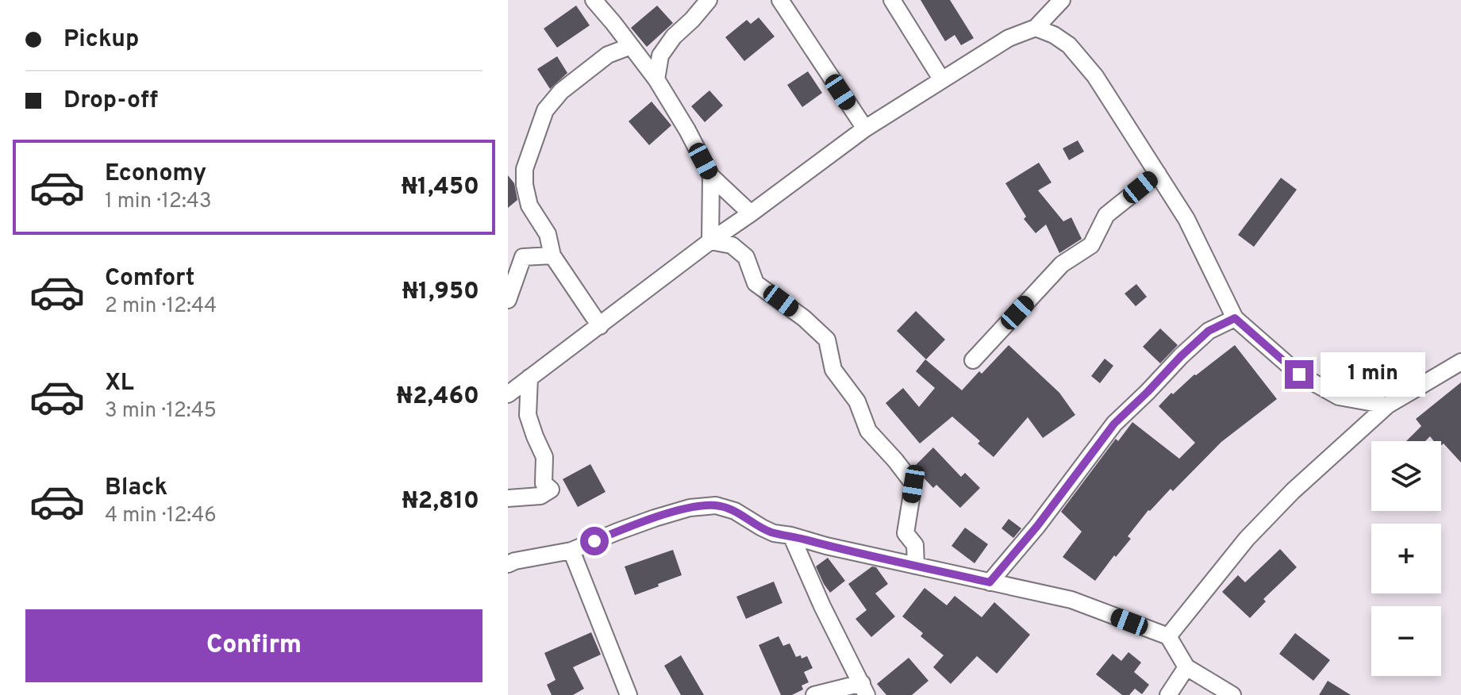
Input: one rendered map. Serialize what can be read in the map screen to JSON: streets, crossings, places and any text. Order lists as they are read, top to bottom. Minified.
{"page":{"banner":["Pickup","Drop-off"],"list":[{"name":"Economy","note":"1 min · 12:43","value":"₦1,450"},{"name":"Comfort","note":"2 min · 12:44","value":"₦1,950"},{"name":"XL","note":"3 min · 12:45","value":"₦2,460"},{"name":"Black","note":"4 min · 12:46","value":"₦2,810"}],"bubble":"1 min","map_buttons":["+","−"],"buttons":"Confirm"}}
